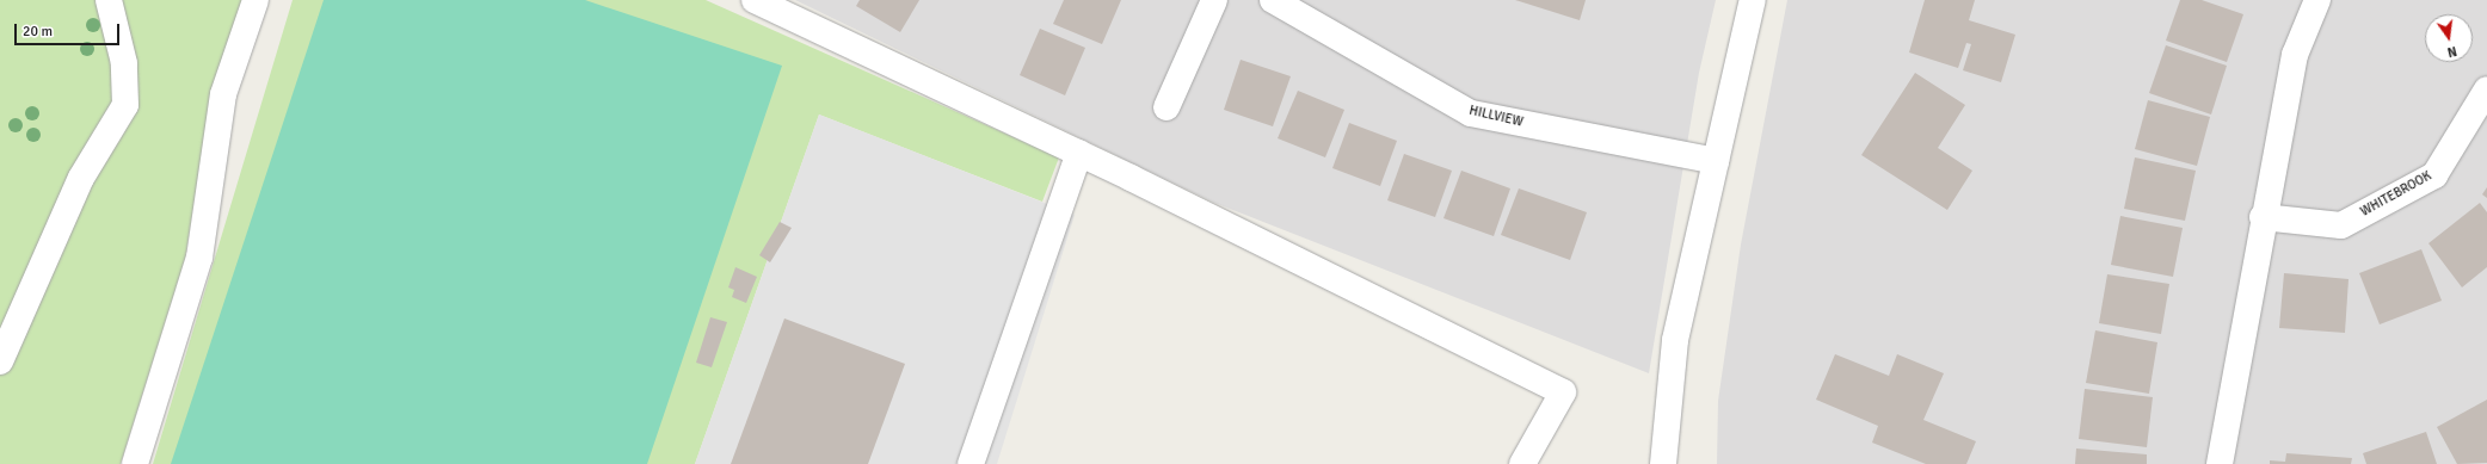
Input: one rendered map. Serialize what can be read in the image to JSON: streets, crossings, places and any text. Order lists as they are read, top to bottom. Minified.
{"streets":{"street":["HILLVIEW","WHITEBROOK"]},"scale_bar":"20 m","north":"bottom"}
